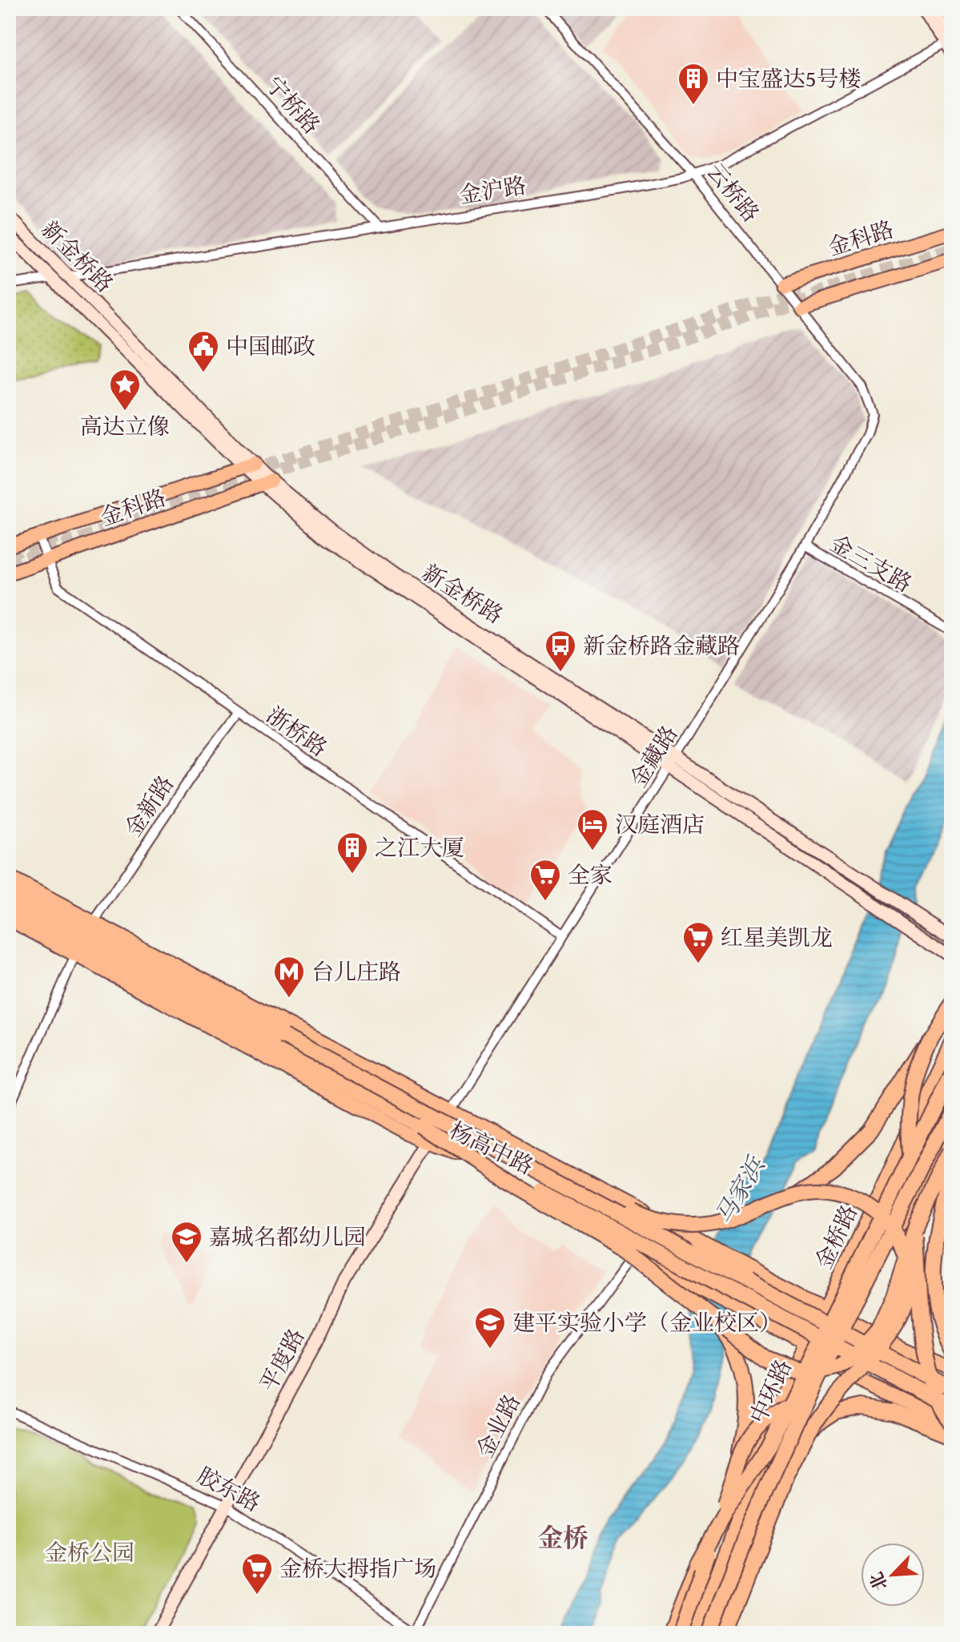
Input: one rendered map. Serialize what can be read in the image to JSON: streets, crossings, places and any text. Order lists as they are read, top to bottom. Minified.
{"streets":{"highway":["杨高中路","中环路"],"main road":["金科路","金桥路"],"street":["宁桥路","金沪路","云桥路","新金桥路","金三支路","浙桥路","金藏路","金新路","平度路","金业路","胶东路"]},"crossings":[["宁桥路","金沪路"],["金沪路","云桥路"],["金沪路","新金桥路"],["云桥路","金科路"],["云桥路","金藏路"],["金科路","新金桥路"],["金科路","浙桥路"],["新金桥路","金藏路"],["金三支路","金藏路"],["浙桥路","金藏路"],["浙桥路","金新路"],["金藏路","杨高中路"],["金藏路","平度路"],["金新路","杨高中路"],["杨高中路","金桥路"],["杨高中路","平度路"],["杨高中路","金业路"],["金桥路","中环路"],["平度路","胶东路"],["金业路","胶东路"]],"districts":["金桥"],"water":["马家浜"],"parks":["金桥公园"],"places":{"building":["中宝盛达5号楼","之江大厦"],"public building":["中国邮政"],"place":["高达立像"],"bus stop":["新金桥路金藏路"],"hotel":["汉庭酒店"],"supermarket":["全家","红星美凯龙","金桥大拇指广场"],"metro station":["台儿庄路"],"school or university":["嘉城名都幼儿园","建平实验小学（金业校区）"]},"north":"bottom left"}
